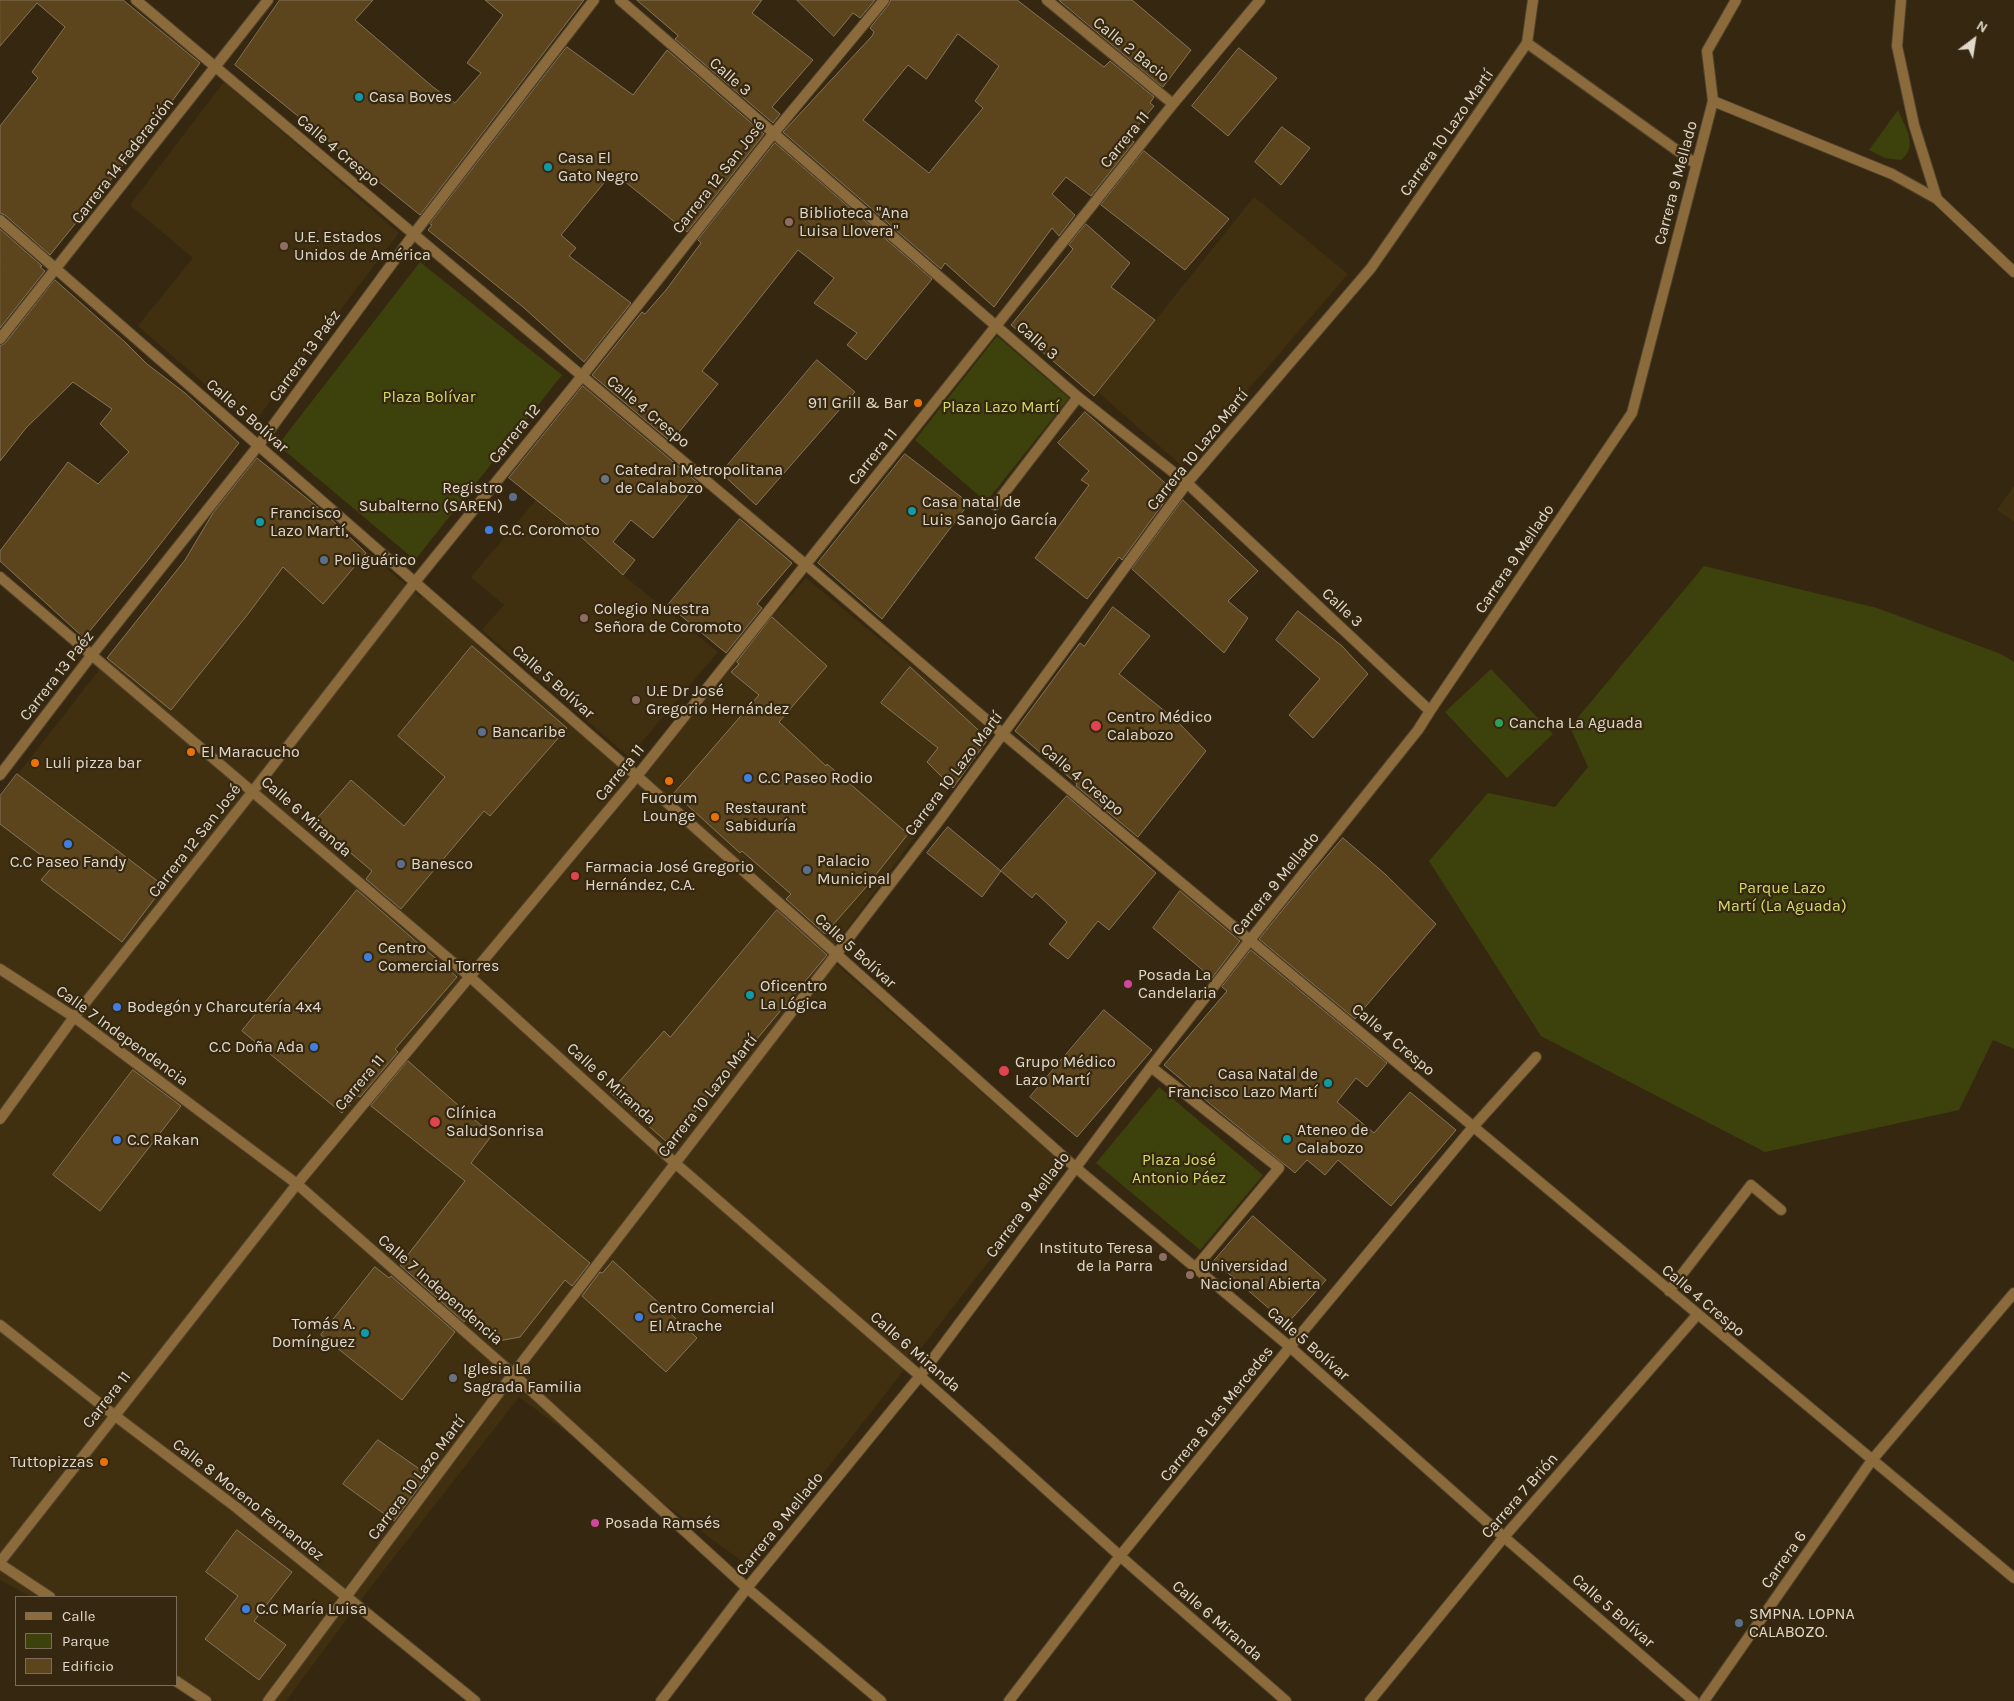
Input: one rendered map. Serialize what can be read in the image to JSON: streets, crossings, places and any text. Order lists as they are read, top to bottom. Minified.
{"streets":{"street":["Calle 2 Bacio","Calle 3","Carrera 10 Lazo Martí","Carrera 11","Calle 4 Crespo","Carrera 14 Federación","Carrera 12 San José","Carrera 9 Mellado","Carrera 13 Paéz","Calle 5 Bolívar","Carrera 12","Calle 6 Miranda","Calle 7 Independencia","Carrera 8 Las Mercedes","Carrera 7 Brión","Calle 8 Moreno Fernandez","Carrera 6"]},"crossings":[["Calle 2 Bacio","Carrera 11"],["Calle 3","Carrera 10 Lazo Martí"],["Calle 3","Carrera 11"],["Calle 3","Carrera 12 San José"],["Calle 3","Carrera 9 Mellado"],["Carrera 10 Lazo Martí","Calle 4 Crespo"],["Carrera 10 Lazo Martí","Calle 5 Bolívar"],["Carrera 10 Lazo Martí","Calle 6 Miranda"],["Carrera 10 Lazo Martí","Calle 7 Independencia"],["Carrera 10 Lazo Martí","Calle 8 Moreno Fernandez"],["Carrera 11","Calle 4 Crespo"],["Carrera 11","Calle 5 Bolívar"],["Carrera 11","Calle 6 Miranda"],["Carrera 11","Calle 7 Independencia"],["Carrera 11","Calle 8 Moreno Fernandez"],["Calle 4 Crespo","Carrera 14 Federación"],["Calle 4 Crespo","Carrera 12 San José"],["Calle 4 Crespo","Carrera 9 Mellado"],["Calle 4 Crespo","Carrera 13 Paéz"],["Calle 4 Crespo","Carrera 12"],["Calle 4 Crespo","Carrera 8 Las Mercedes"],["Calle 4 Crespo","Carrera 7 Brión"],["Calle 4 Crespo","Carrera 6"],["Carrera 14 Federación","Calle 5 Bolívar"],["Carrera 12 San José","Calle 5 Bolívar"],["Carrera 12 San José","Carrera 12"],["Carrera 12 San José","Calle 6 Miranda"],["Carrera 12 San José","Calle 7 Independencia"],["Carrera 9 Mellado","Calle 5 Bolívar"],["Carrera 9 Mellado","Calle 6 Miranda"],["Carrera 9 Mellado","Calle 7 Independencia"],["Carrera 13 Paéz","Calle 5 Bolívar"],["Carrera 13 Paéz","Calle 6 Miranda"],["Calle 5 Bolívar","Carrera 12"],["Calle 5 Bolívar","Carrera 8 Las Mercedes"],["Calle 5 Bolívar","Carrera 7 Brión"],["Calle 6 Miranda","Carrera 8 Las Mercedes"]],"parks":["Plaza Bolívar","Plaza Lazo Martí","Parque Lazo Martí (La Aguada)","Plaza José Antonio Páez"],"places":["Casa Boves","Casa El Gato Negro","Biblioteca \"Ana Luisa Llovera\"","U.E. Estados Unidos de América","911 Grill & Bar","Catedral Metropolitana de Calabozo","Registro Subalterno (SAREN)","Casa natal de Luis Sanojo García","Francisco Lazo Martí,","C.C. Coromoto","Poliguárico","Colegio Nuestra Señora de Coromoto","U.E Dr José Gregorio Hernández","Cancha La Aguada","Centro Médico Calabozo","Bancaribe","El Maracucho","Luli pizza bar","C.C Paseo Rodio","Fuorum Lounge","Restaurant Sabiduría","C.C Paseo Fandy","Banesco","Palacio Municipal","Farmacia José Gregorio Hernández, C.A.","Centro Comercial Torres","Posada La Candelaria","Oficentro La Lógica","Bodegón y Charcutería 4x4","C.C Doña Ada","Grupo Médico Lazo Martí","Casa Natal de Francisco Lazo Martí","Clínica SaludSonrisa","Ateneo de Calabozo","C.C Rakan","Instituto Teresa de la Parra","Universidad Nacional Abierta","Centro Comercial El Atrache","Tomás A. Domínguez","Iglesia La Sagrada Familia","Tuttopizzas","Posada Ramsés","C.C María Luisa","SMPNA. LOPNA CALABOZO."],"legend":["Calle","Parque","Edificio"],"north":"top right"}
